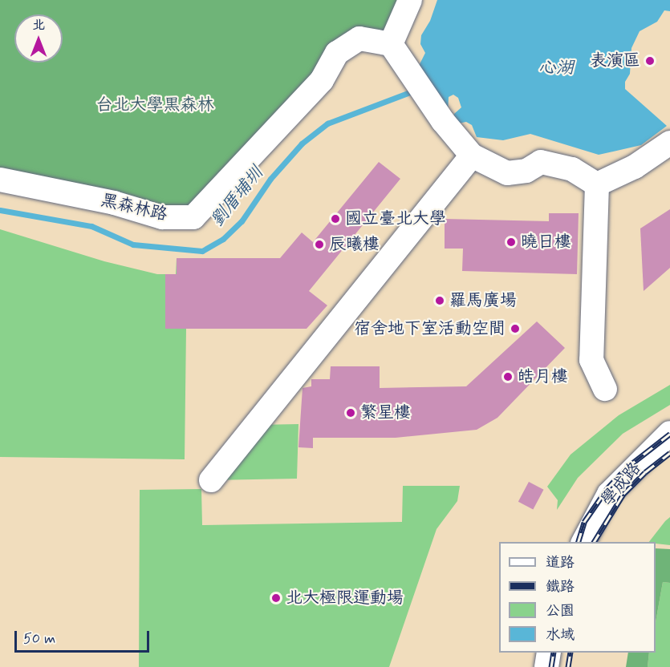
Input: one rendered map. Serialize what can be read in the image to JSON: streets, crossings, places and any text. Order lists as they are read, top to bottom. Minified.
{"streets":{"street":["黑森林路","學成路"]},"water":["心湖","劉厝埔圳"],"parks":["台北大學黒森林"],"places":["表演區","國立臺北大學","曉日樓","辰曦樓","羅馬廣場","宿舍地下室活動空間","皓月樓","繁星樓","北大極限運動場"],"legend":["道路","鐵路","公園","水域"],"scale_bar":"50 m","north":"top"}
